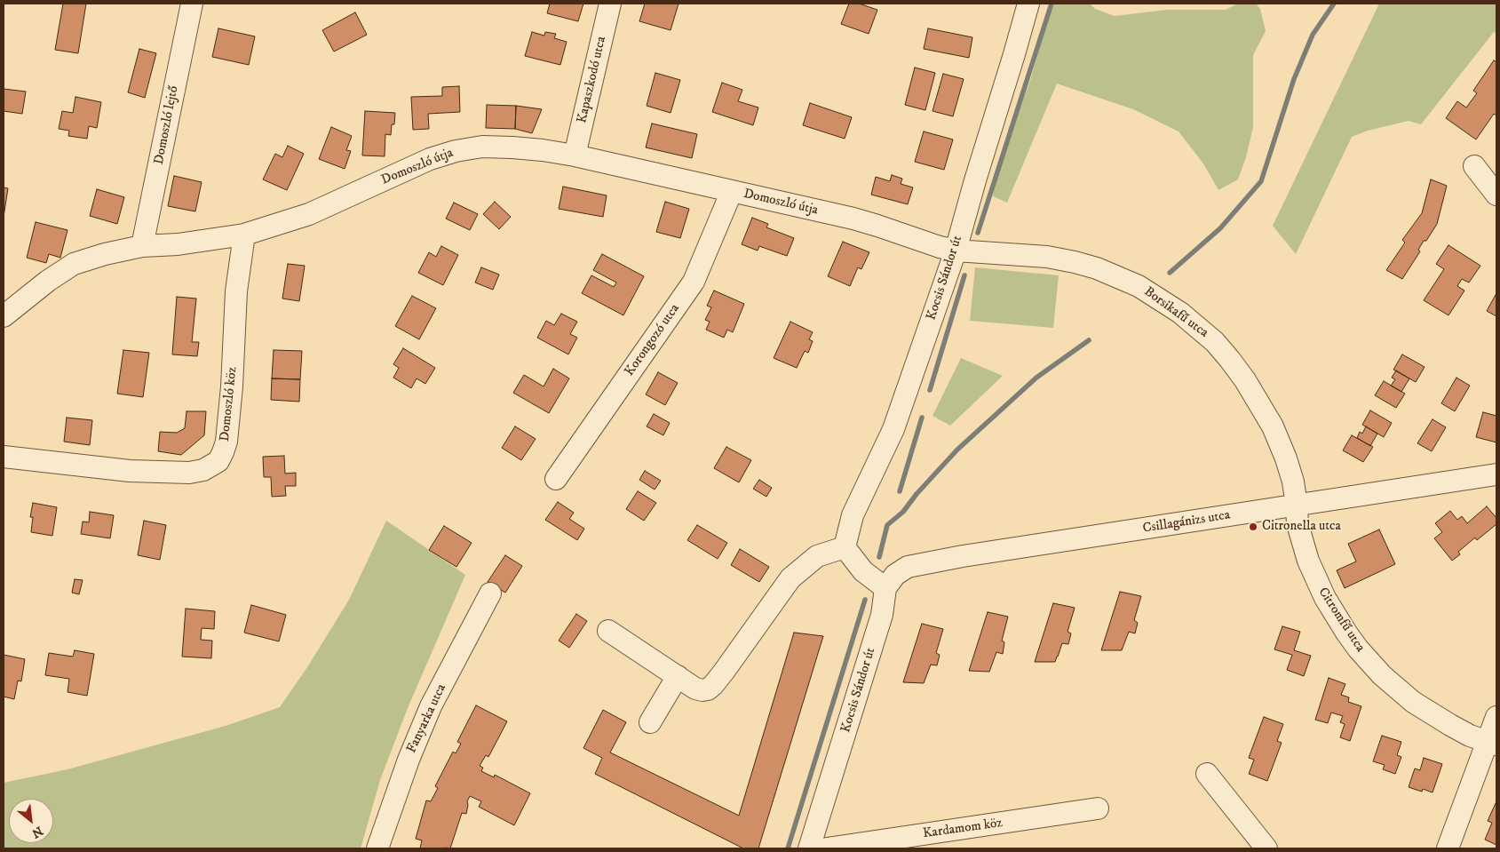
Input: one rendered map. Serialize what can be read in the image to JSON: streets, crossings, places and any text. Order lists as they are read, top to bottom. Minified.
{"streets":{"street":["Kapaszkodó utca","Domoszló lejtő","Domoszló útja","Kocsis Sándor út","Borsikafű utca","Korongozó utca","Domoszló köz","Csillagánizs utca","Citromfű utca","Fanyarka utca","Kardamom köz"]},"crossings":[["Kapaszkodó utca","Domoszló útja"],["Domoszló lejtő","Domoszló útja"],["Domoszló útja","Kocsis Sándor út"],["Domoszló útja","Borsikafű utca"],["Domoszló útja","Korongozó utca"],["Domoszló útja","Domoszló köz"],["Kocsis Sándor út","Borsikafű utca"],["Kocsis Sándor út","Csillagánizs utca"],["Borsikafű utca","Csillagánizs utca"],["Borsikafű utca","Citromfű utca"],["Csillagánizs utca","Citromfű utca"]],"places":["Citronella utca"],"north":"bottom right"}
